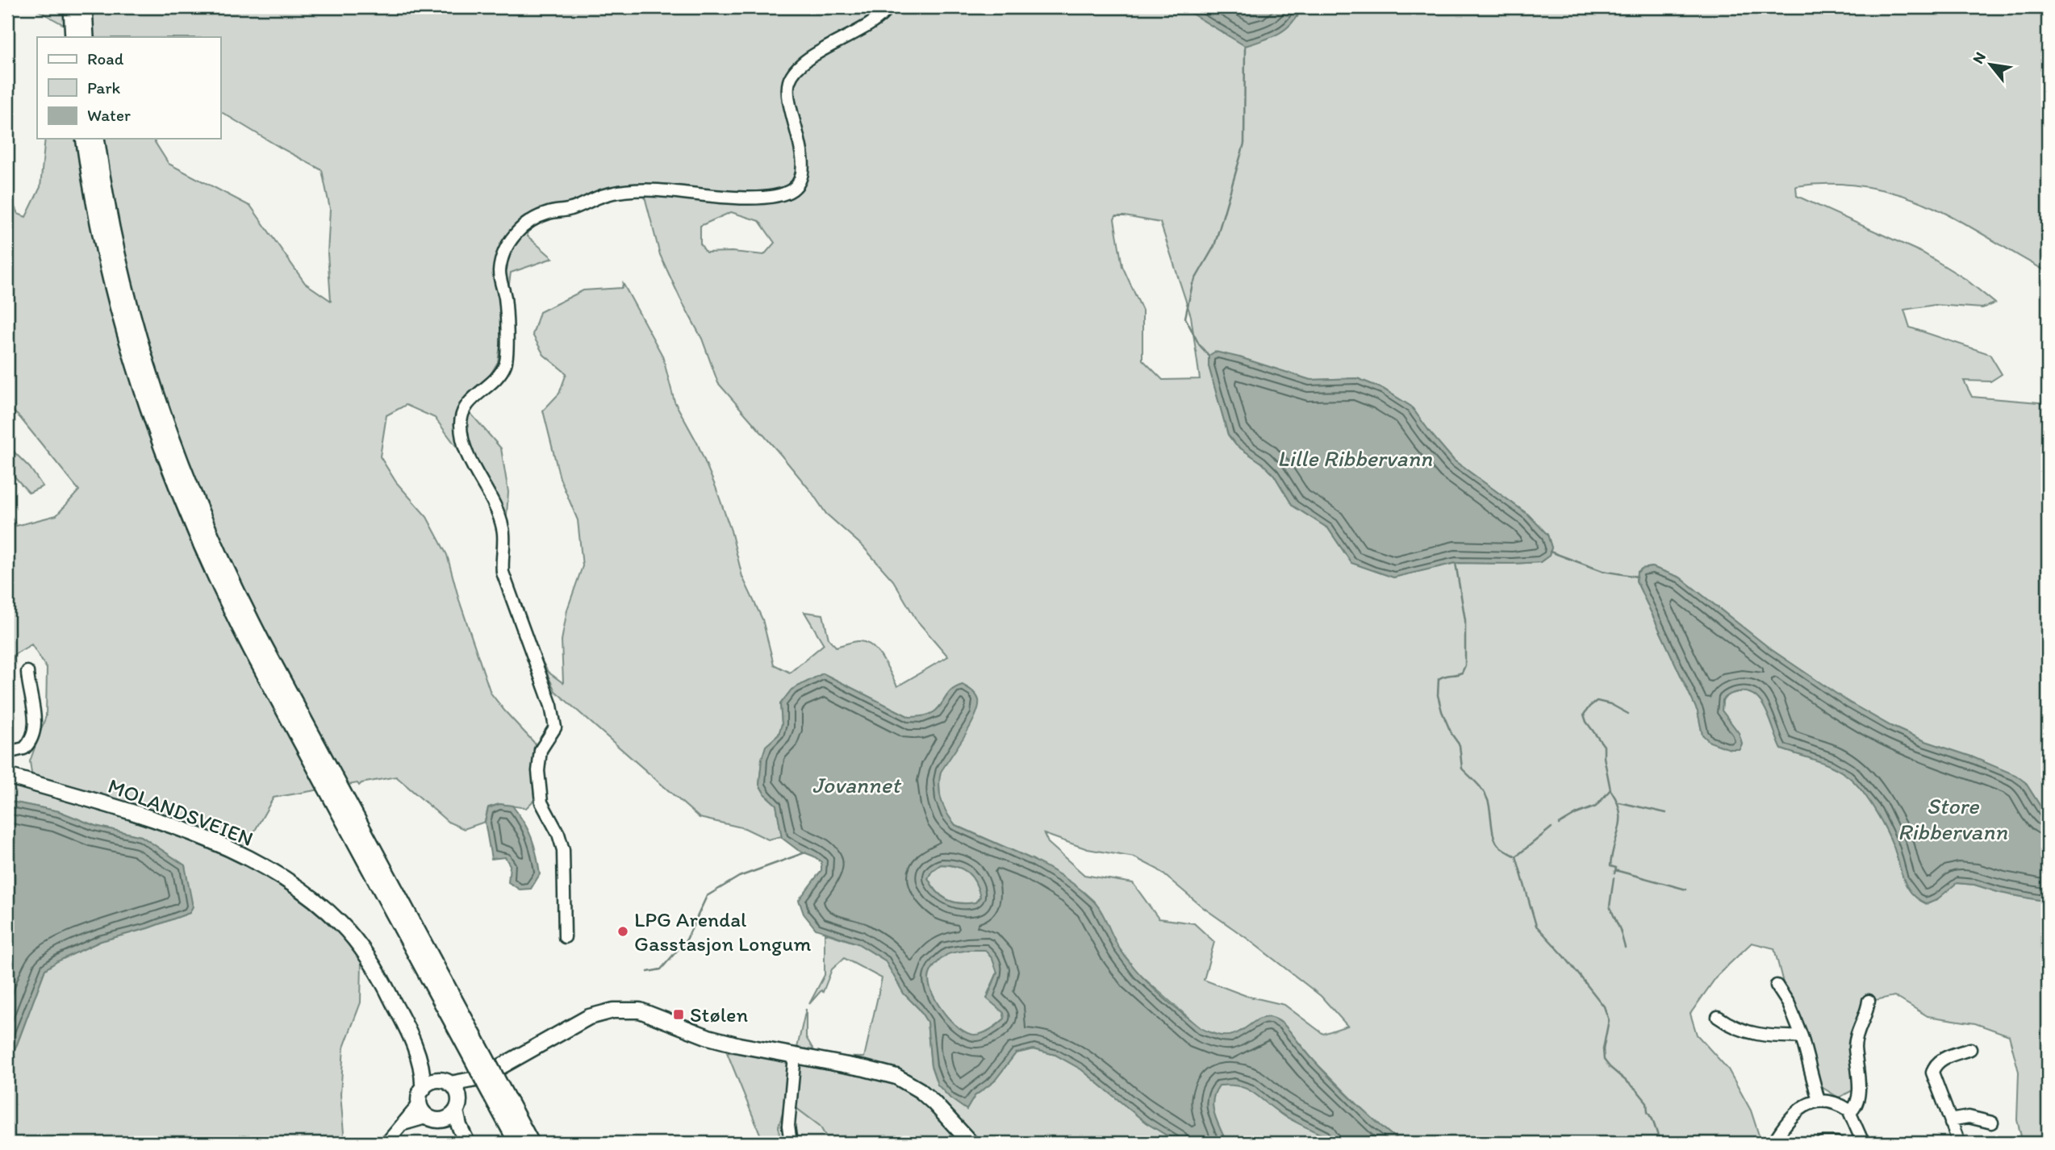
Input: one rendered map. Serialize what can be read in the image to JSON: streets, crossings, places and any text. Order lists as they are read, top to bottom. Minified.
{"streets":{"main road":["MOLANDSVEIEN"]},"water":["Lille Ribbervann","Jovannet","Store Ribbervann"],"places":{"other":["LPG Arendal Gasstasjon Longum"],"transit":["Stølen"]},"legend":["Road","Park","Water"],"north":"top left"}
